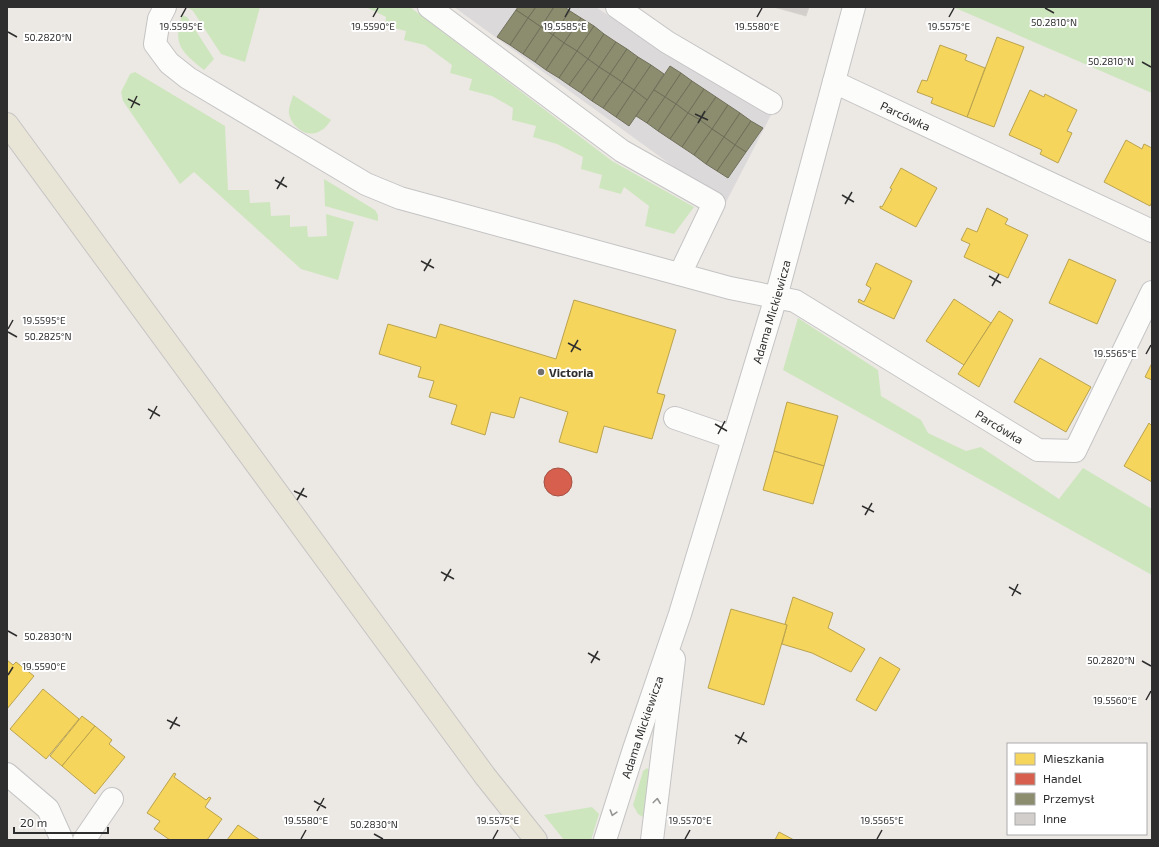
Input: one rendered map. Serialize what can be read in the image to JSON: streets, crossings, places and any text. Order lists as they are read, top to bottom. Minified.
{"streets":{"street":["Parcówka","Adama Mickiewicza"]},"crossings":[["Parcówka","Adama Mickiewicza"]],"places":["Victoria"],"legend":["Mieszkania","Handel","Przemysł","Inne"],"scale_bar":"20 m","coordinates":["50.2810°N","19.5595°E","19.5590°E","19.5585°E","19.5580°E","19.5575°E","50.2820°N","50.2825°N","19.5565°E","50.2830°N","19.5560°E","19.5570°E"]}
